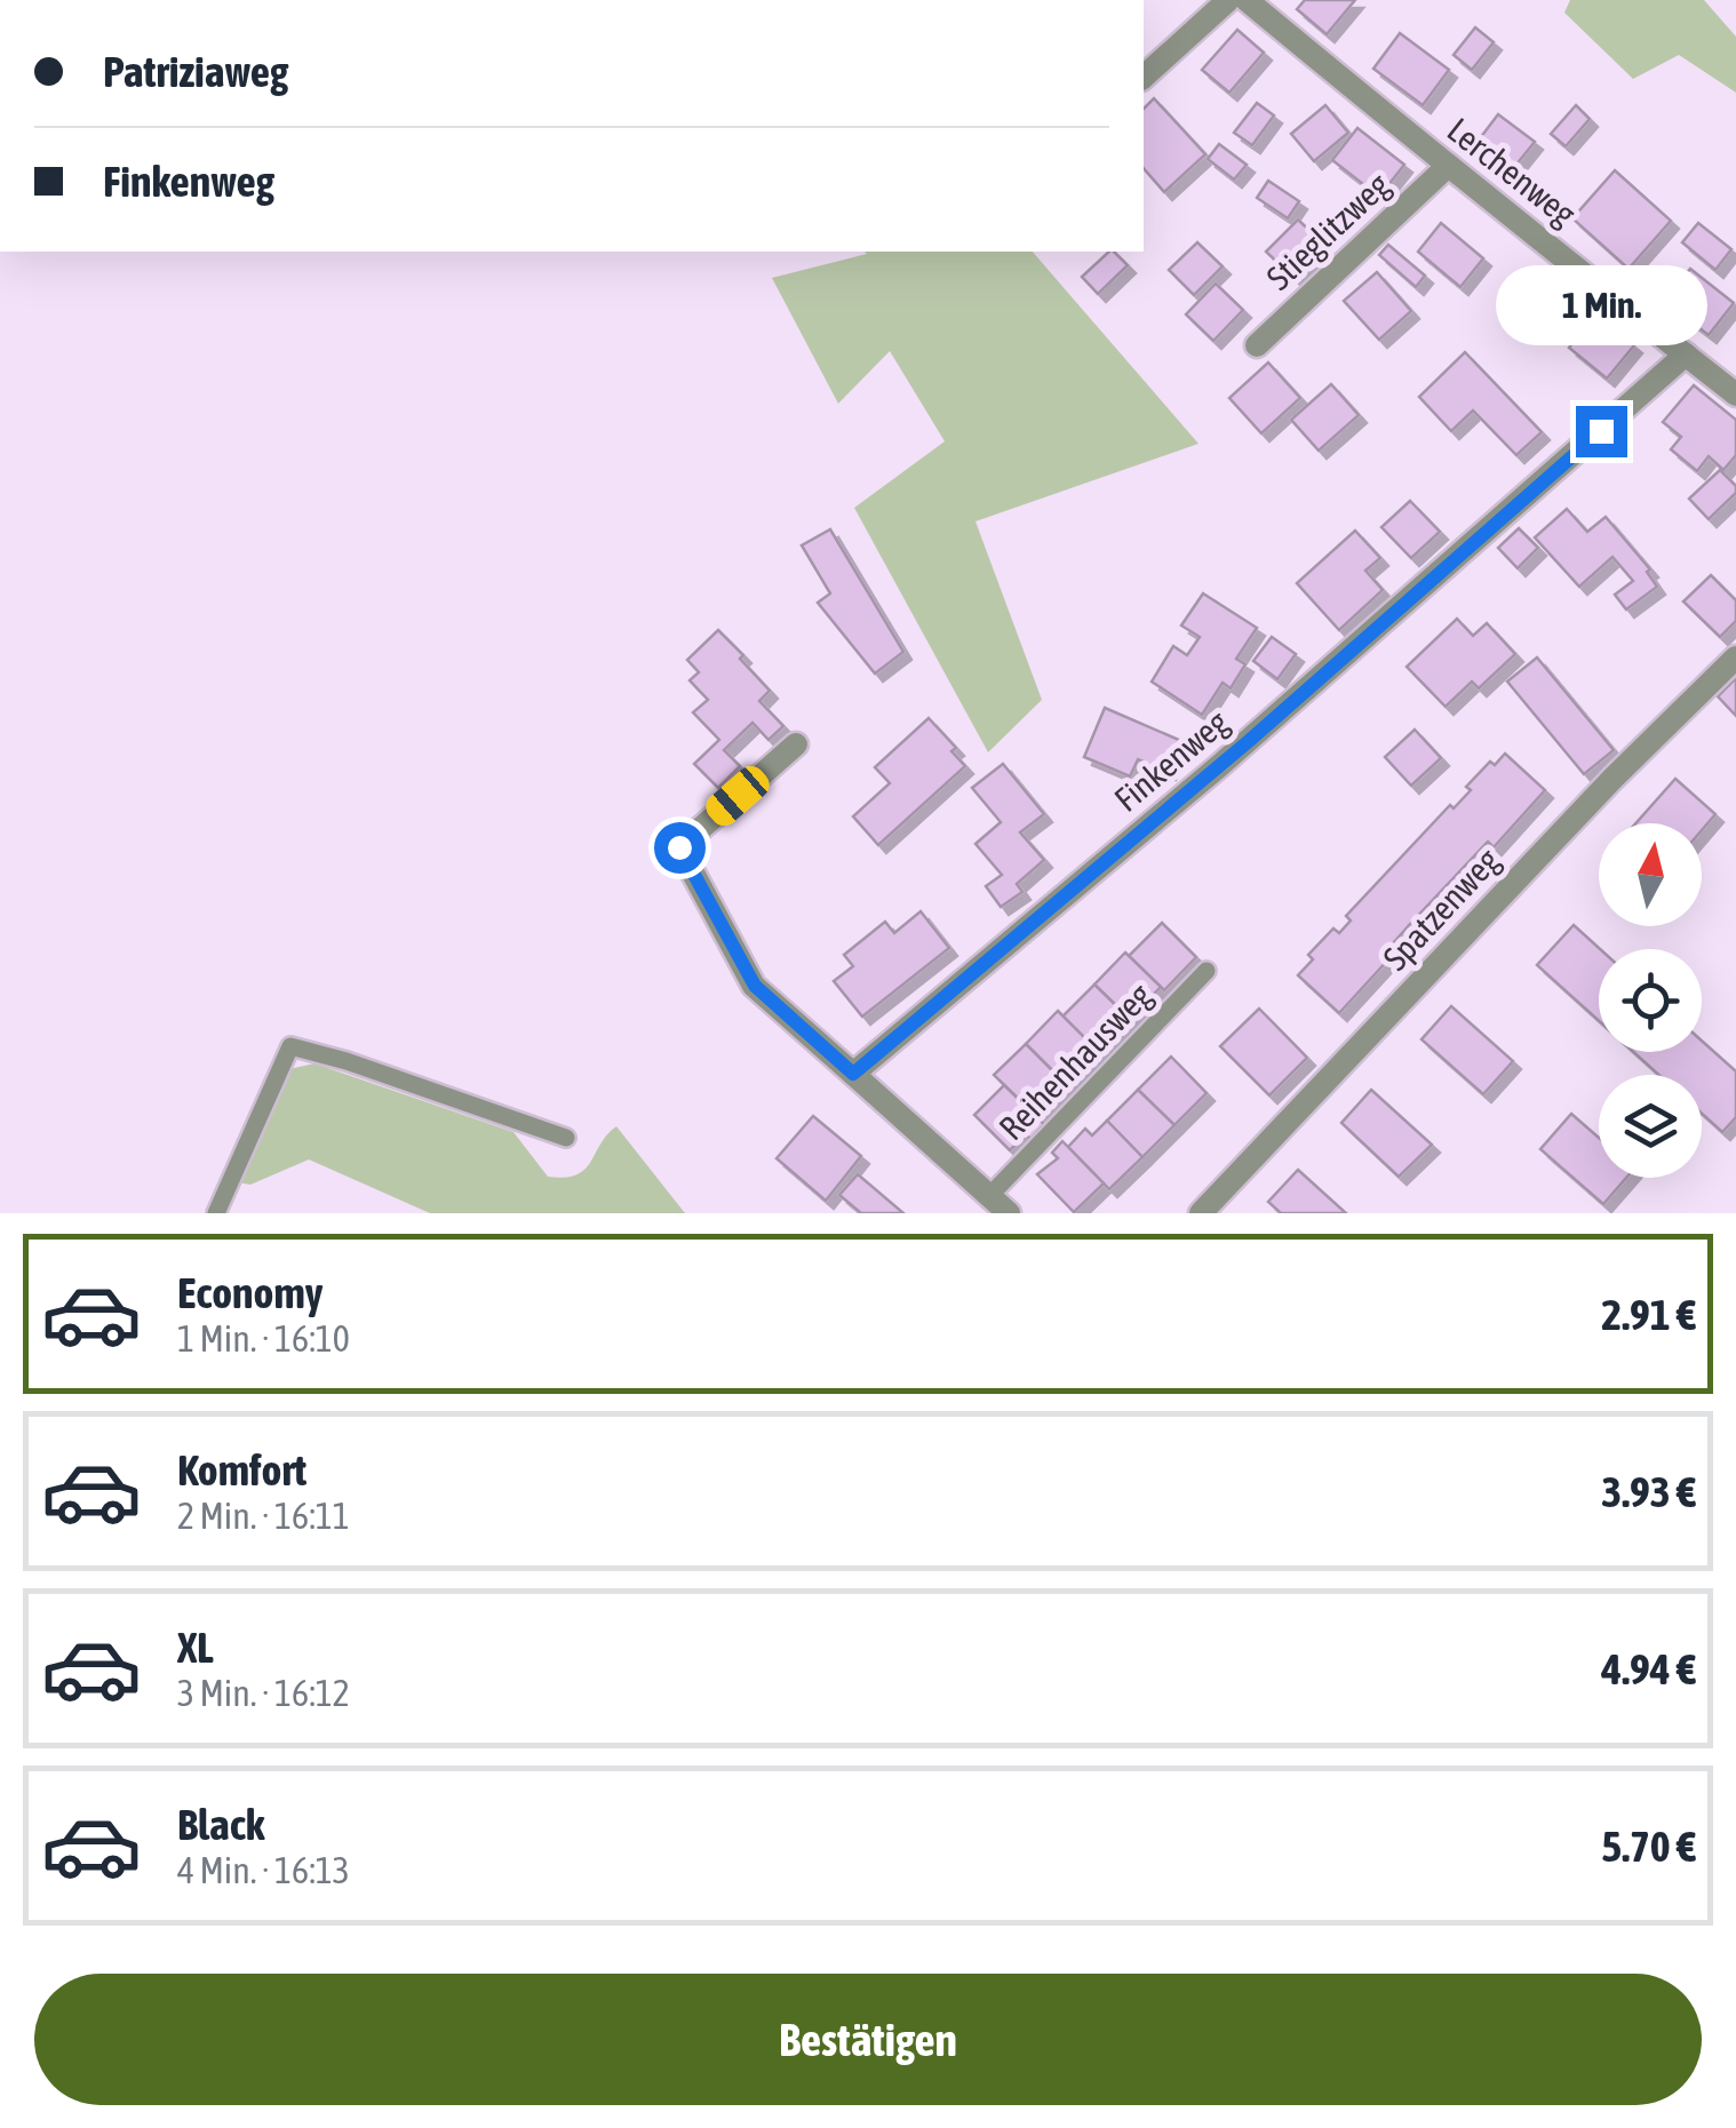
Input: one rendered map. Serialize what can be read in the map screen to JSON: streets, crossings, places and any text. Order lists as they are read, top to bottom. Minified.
{"streets":{"street":["Lerchenweg","Stieglitzweg","Finkenweg","Spatzenweg"],"lane":["Reihenhausweg"]},"crossings":[["Lerchenweg","Stieglitzweg"],["Lerchenweg","Finkenweg"]],"north":"top","page":{"banner":["Patriziaweg","Finkenweg"],"bubble":"1 Min.","list":[{"name":"Economy","note":"1 Min. · 16:10","value":"2.91 €"},{"name":"Komfort","note":"2 Min. · 16:11","value":"3.93 €"},{"name":"XL","note":"3 Min. · 16:12","value":"4.94 €"},{"name":"Black","note":"4 Min. · 16:13","value":"5.70 €"}],"buttons":"Bestätigen"}}
